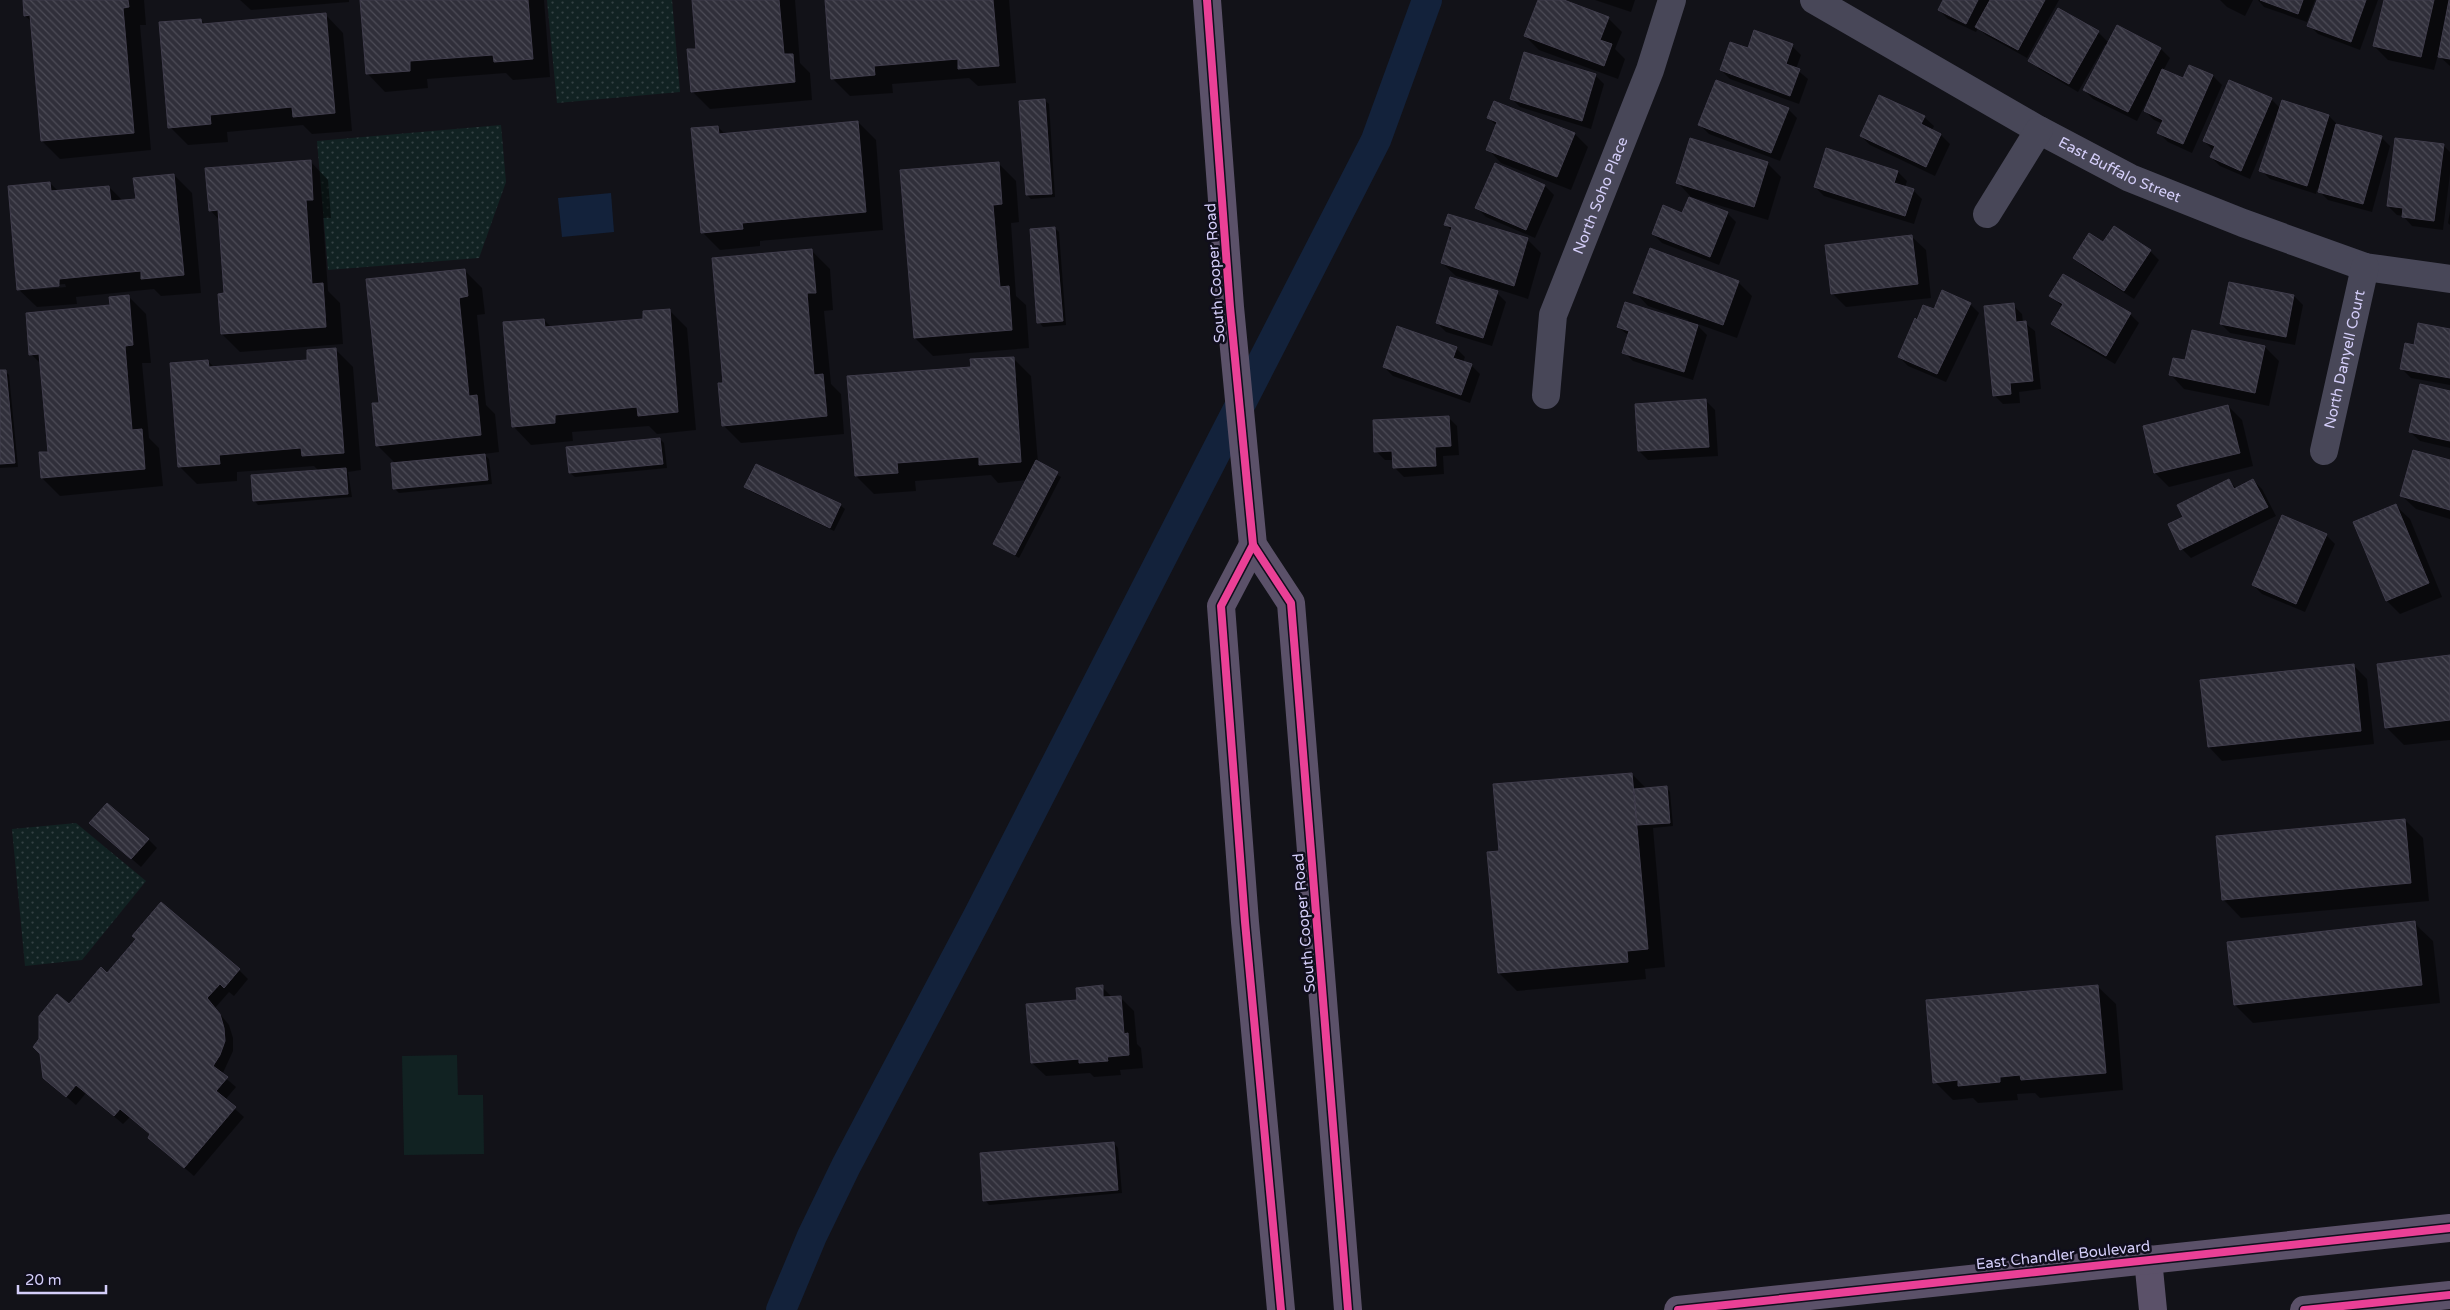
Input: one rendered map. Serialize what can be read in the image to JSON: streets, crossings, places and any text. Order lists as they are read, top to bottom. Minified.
{"streets":{"main road":["South Cooper Road","East Chandler Boulevard"],"street":["East Buffalo Street","North Soho Place","North Danyell Court"]},"crossings":[["East Buffalo Street","North Danyell Court"]],"scale_bar":"20 m"}
